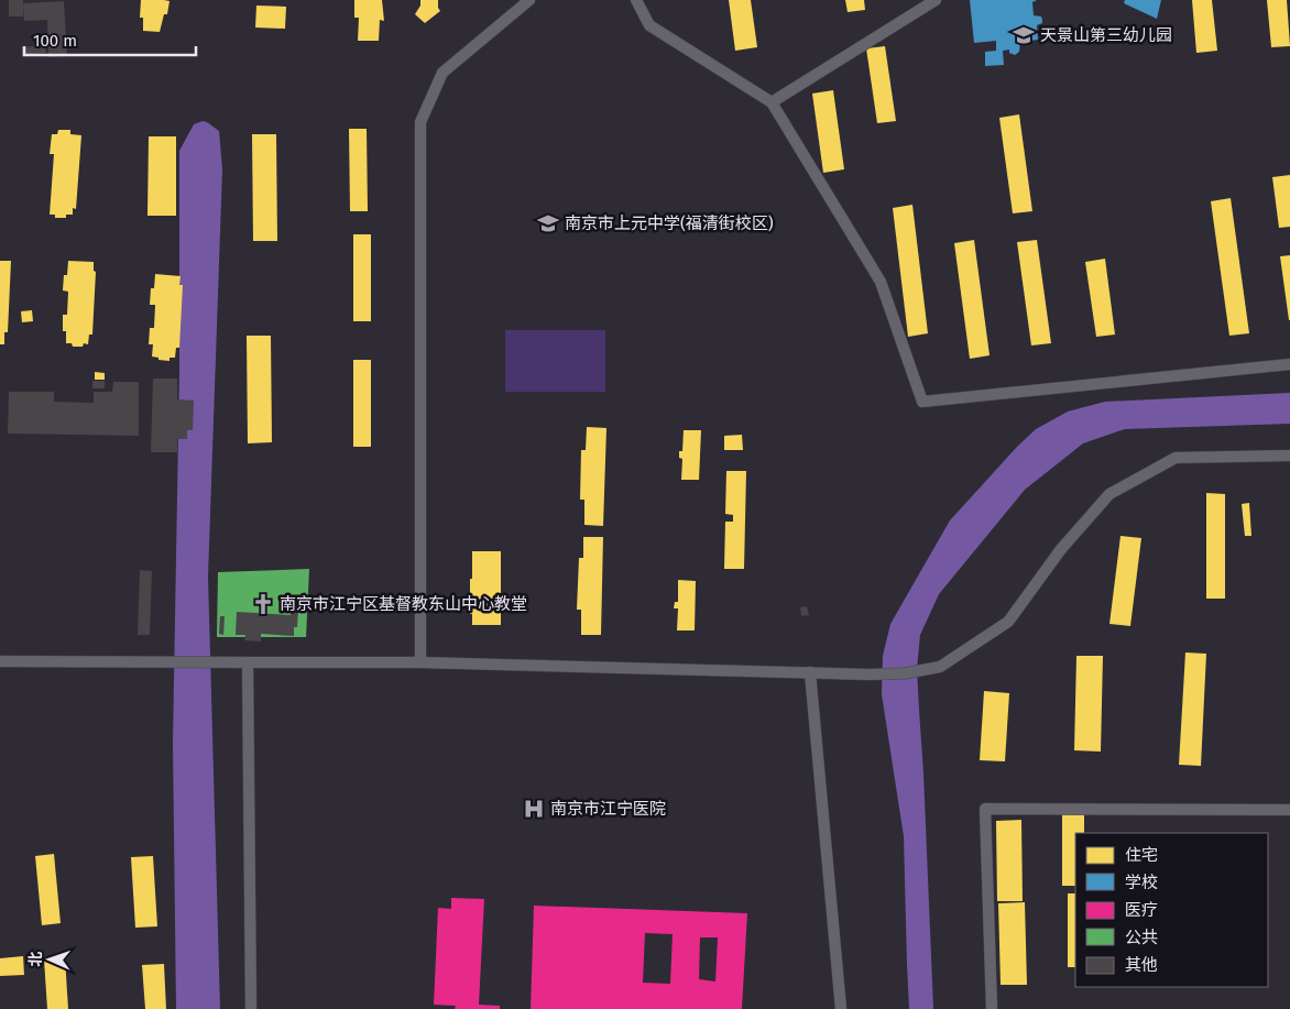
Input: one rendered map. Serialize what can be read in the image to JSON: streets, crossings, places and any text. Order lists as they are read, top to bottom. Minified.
{"places":{"school or university":["天景山第三幼儿园","南京市上元中学(福清街校区)"],"church":["南京市江宁区基督教东山中心教堂"],"hospital":["南京市江宁医院"]},"legend":["住宅","学校","医疗","公共","其他"],"scale_bar":"100 m","north":"left"}
